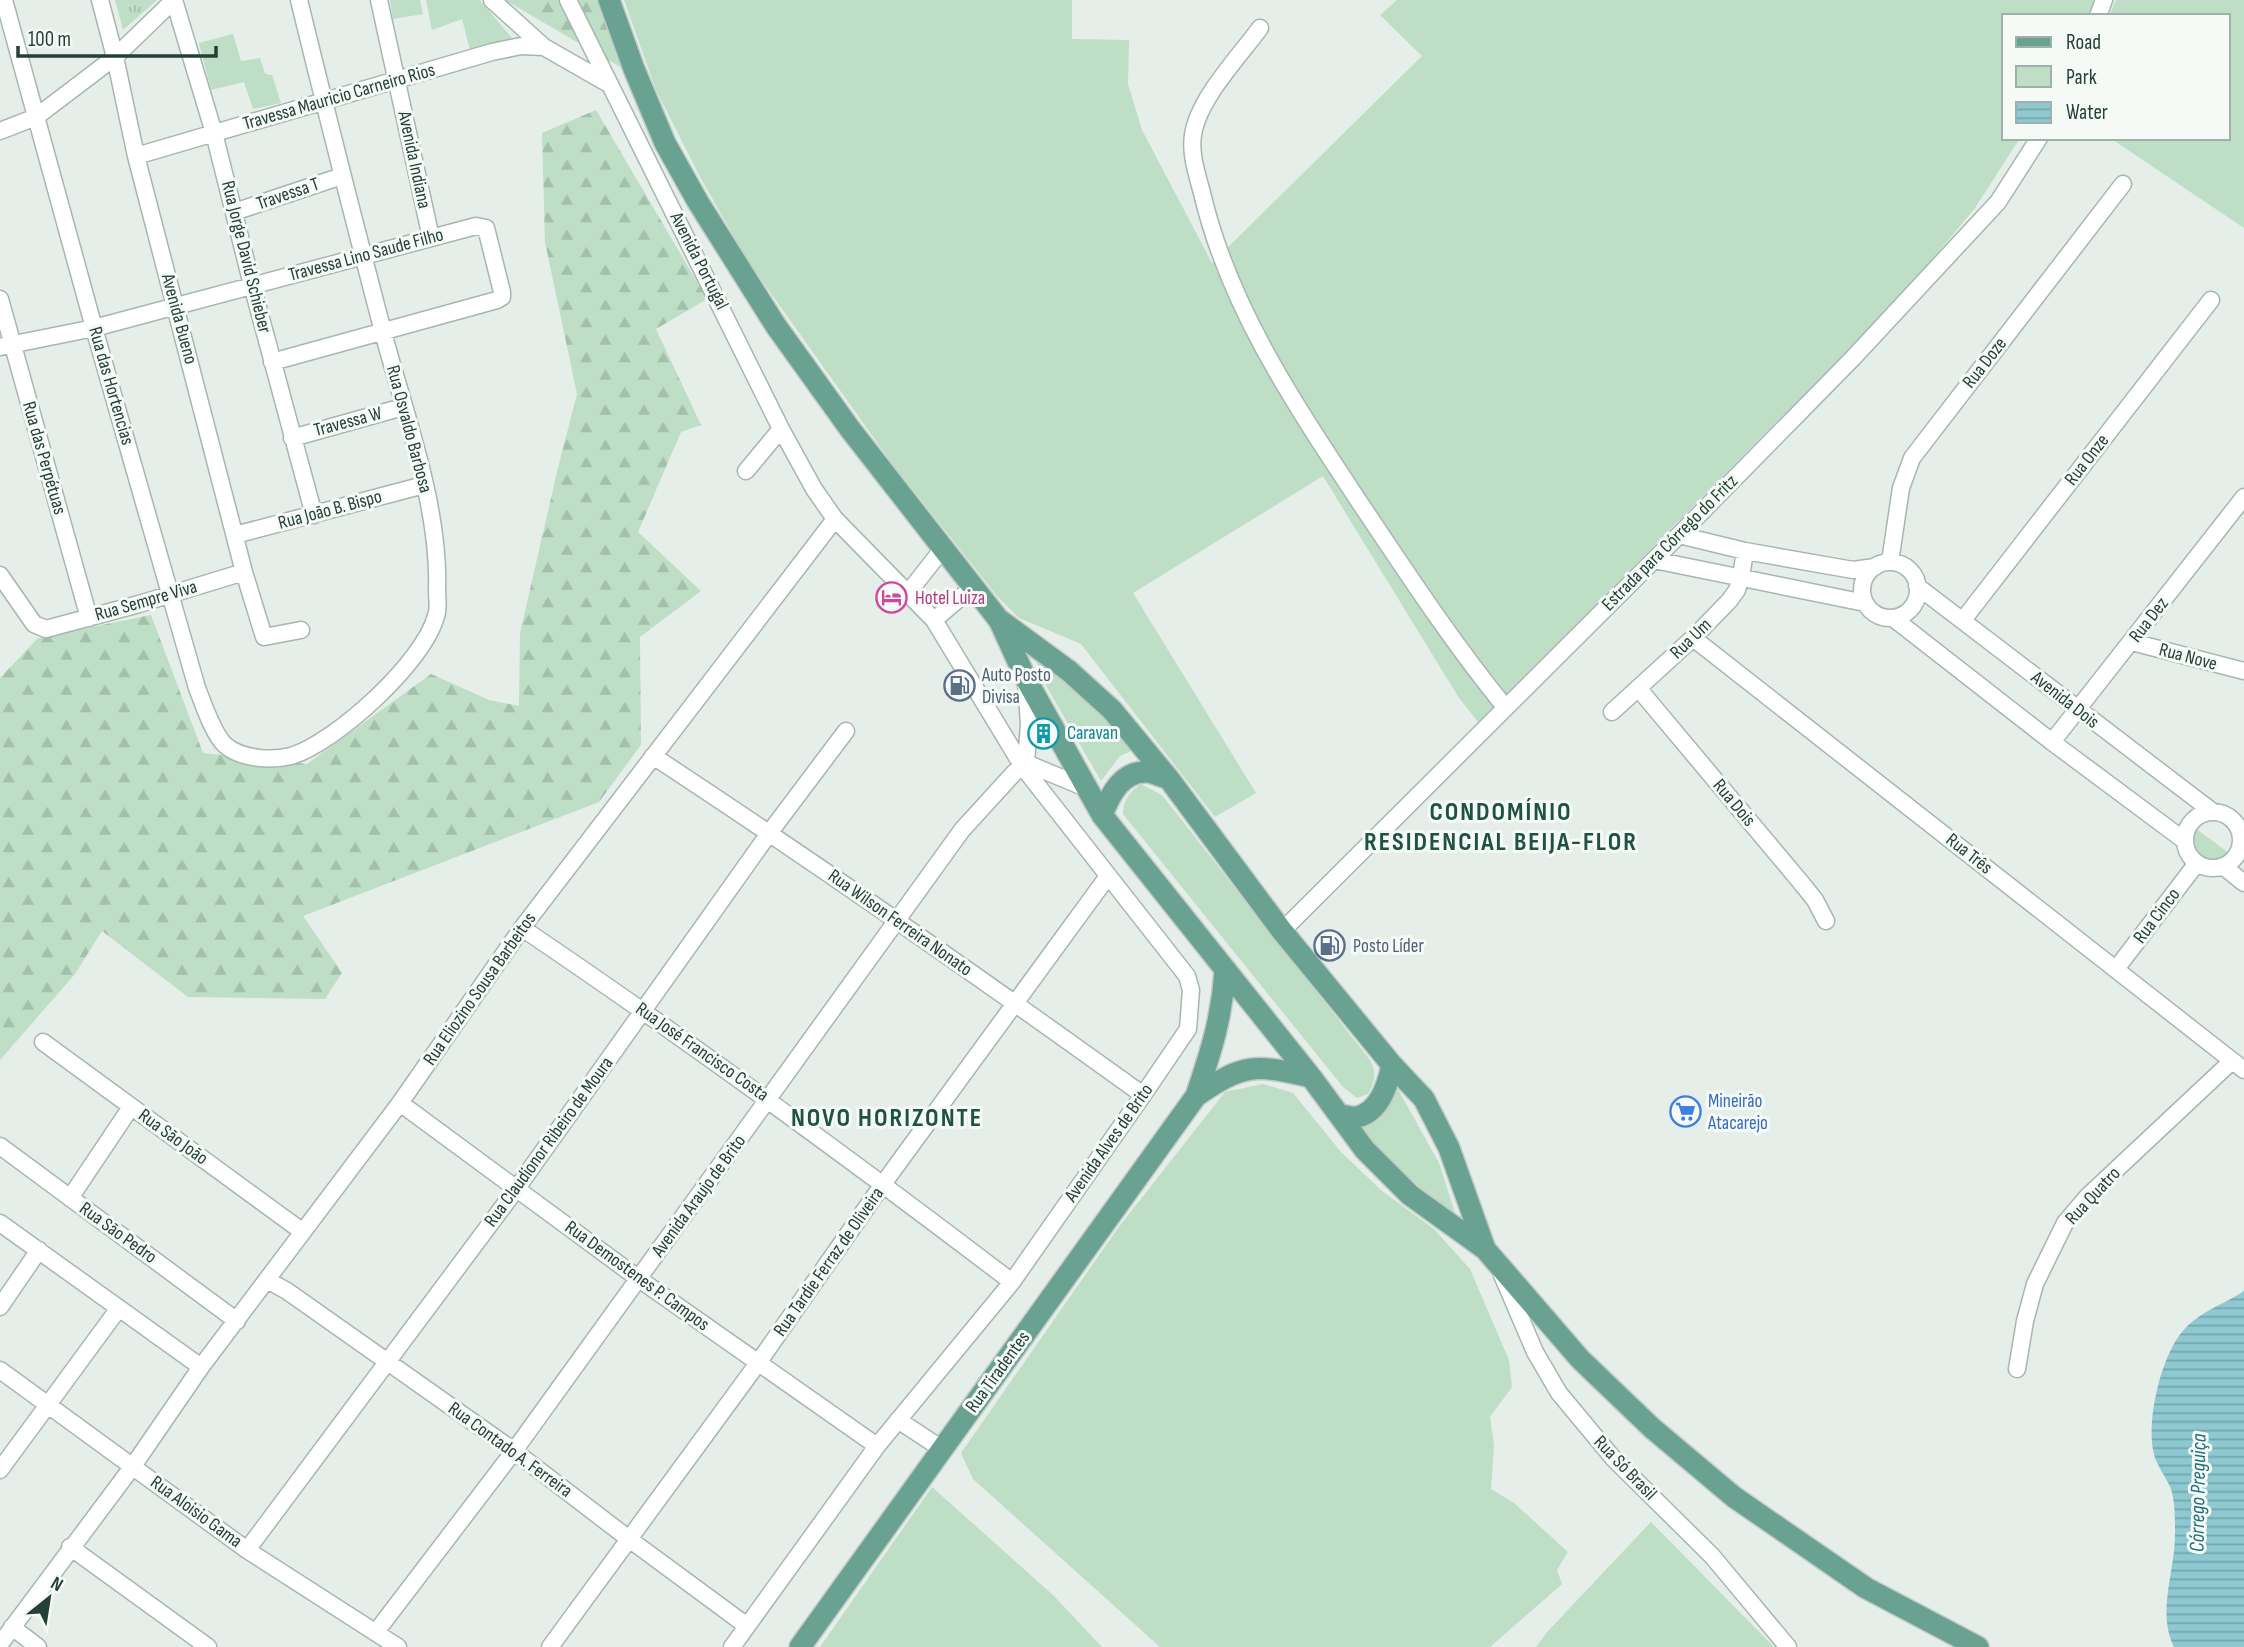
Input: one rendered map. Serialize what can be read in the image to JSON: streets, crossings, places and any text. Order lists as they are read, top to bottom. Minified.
{"streets":{"main road":["Rua Tiradentes"],"street":["Travessa Mauricio Carneiro Rios","Avenida Indiana","Travessa T","Travessa Lino Saude Filho","Rua Jorge David Schieber","Avenida Portugal","Avenida Bueno","Rua Doze","Rua das Hortencias","Travessa W","Rua Osvaldo Barbosa","Rua das Perpétuas","Rua Onze","Rua João B. Bispo","Estrada para Córrego do Fritz","Rua Sempre Viva","Rua Dez","Rua Um","Rua Nove","Avenida Dois","Rua Dois","Rua Três","Rua Cinco","Rua Wilson Ferreira Nonato","Rua Eliozino Sousa Barbeitos","Rua José Francisco Costa","Rua São João","Rua Claudionor Ribeiro de Moura","Avenida Alves de Brito","Avenida Araujo de Brito","Rua Quatro","Rua São Pedro","Rua Tardie Ferraz de Oliveira","Rua Demostenes P. Campos","Rua Contado A. Ferreira","Rua Só Brasil","Rua Aloisio Gama"]},"crossings":[["Travessa Mauricio Carneiro Rios","Avenida Indiana"],["Travessa Mauricio Carneiro Rios","Rua Jorge David Schieber"],["Travessa Mauricio Carneiro Rios","Avenida Bueno"],["Travessa Mauricio Carneiro Rios","Rua Osvaldo Barbosa"],["Avenida Indiana","Travessa Lino Saude Filho"],["Travessa T","Rua Jorge David Schieber"],["Travessa T","Rua Osvaldo Barbosa"],["Travessa Lino Saude Filho","Rua Jorge David Schieber"],["Travessa Lino Saude Filho","Avenida Bueno"],["Travessa Lino Saude Filho","Rua das Hortencias"],["Travessa Lino Saude Filho","Rua Osvaldo Barbosa"],["Travessa Lino Saude Filho","Rua das Perpétuas"],["Rua Jorge David Schieber","Travessa W"],["Rua Jorge David Schieber","Rua João B. Bispo"],["Avenida Portugal","Rua Eliozino Sousa Barbeitos"],["Avenida Portugal","Avenida Alves de Brito"],["Avenida Bueno","Rua João B. Bispo"],["Avenida Bueno","Rua Sempre Viva"],["Rua Doze","Avenida Dois"],["Rua das Hortencias","Rua Osvaldo Barbosa"],["Rua das Hortencias","Rua Sempre Viva"],["Travessa W","Rua Osvaldo Barbosa"],["Rua Osvaldo Barbosa","Rua João B. Bispo"],["Rua das Perpétuas","Rua Sempre Viva"],["Rua Onze","Avenida Dois"],["Rua Dez","Rua Nove"],["Rua Dez","Avenida Dois"],["Rua Um","Rua Dois"],["Rua Um","Rua Três"],["Avenida Dois","Rua Cinco"],["Rua Três","Rua Cinco"],["Rua Três","Rua Quatro"],["Rua Wilson Ferreira Nonato","Rua Eliozino Sousa Barbeitos"],["Rua Wilson Ferreira Nonato","Rua Claudionor Ribeiro de Moura"],["Rua Wilson Ferreira Nonato","Avenida Alves de Brito"],["Rua Wilson Ferreira Nonato","Avenida Araujo de Brito"],["Rua Wilson Ferreira Nonato","Rua Tardie Ferraz de Oliveira"],["Rua Eliozino Sousa Barbeitos","Rua José Francisco Costa"],["Rua Eliozino Sousa Barbeitos","Rua São João"],["Rua Eliozino Sousa Barbeitos","Avenida Alves de Brito"],["Rua Eliozino Sousa Barbeitos","Rua São Pedro"],["Rua Eliozino Sousa Barbeitos","Rua Demostenes P. Campos"],["Rua Eliozino Sousa Barbeitos","Rua Contado A. Ferreira"],["Rua Eliozino Sousa Barbeitos","Rua Aloisio Gama"],["Rua José Francisco Costa","Rua Claudionor Ribeiro de Moura"],["Rua José Francisco Costa","Avenida Alves de Brito"],["Rua José Francisco Costa","Avenida Araujo de Brito"],["Rua José Francisco Costa","Rua Tardie Ferraz de Oliveira"],["Rua Claudionor Ribeiro de Moura","Rua Demostenes P. Campos"],["Rua Claudionor Ribeiro de Moura","Rua Contado A. Ferreira"],["Rua Claudionor Ribeiro de Moura","Rua Aloisio Gama"],["Avenida Alves de Brito","Avenida Araujo de Brito"],["Avenida Alves de Brito","Rua Tardie Ferraz de Oliveira"],["Avenida Alves de Brito","Rua Demostenes P. Campos"],["Avenida Alves de Brito","Rua Contado A. Ferreira"],["Avenida Araujo de Brito","Rua Demostenes P. Campos"],["Avenida Araujo de Brito","Rua Contado A. Ferreira"],["Avenida Araujo de Brito","Rua Aloisio Gama"],["Rua Tardie Ferraz de Oliveira","Rua Demostenes P. Campos"],["Rua Tardie Ferraz de Oliveira","Rua Contado A. Ferreira"]],"districts":["CONDOMÍNIO RESIDENCIAL BEIJA-FLOR","NOVO HORIZONTE"],"water":["Córrego Preguiça"],"places":{"hotel":["Hotel Luiza"],"fuel station":["Auto Posto Divisa","Posto Líder"],"building":["Caravan"],"supermarket":["Mineirão Atacarejo"]},"legend":["Road","Park","Water"],"scale_bar":"100 m","north":"top right"}
